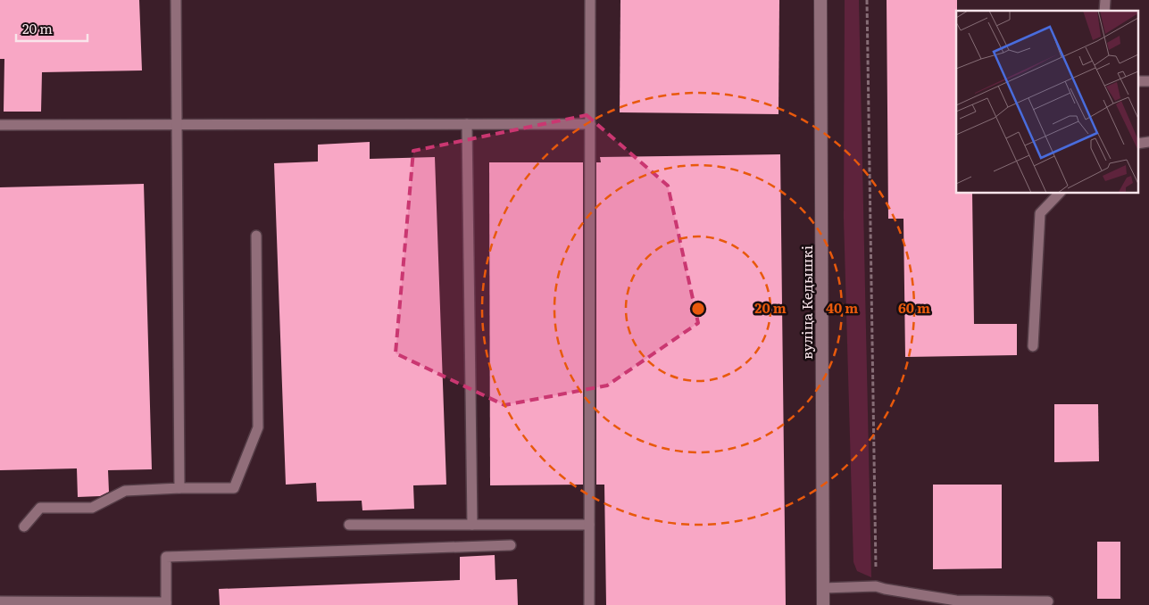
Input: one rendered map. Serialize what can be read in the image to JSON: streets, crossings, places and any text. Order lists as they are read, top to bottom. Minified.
{"streets":{"street":["вуліца Кедышкі"]},"scale_bar":"20 m","rings":["20 m","40 m","60 m"]}
